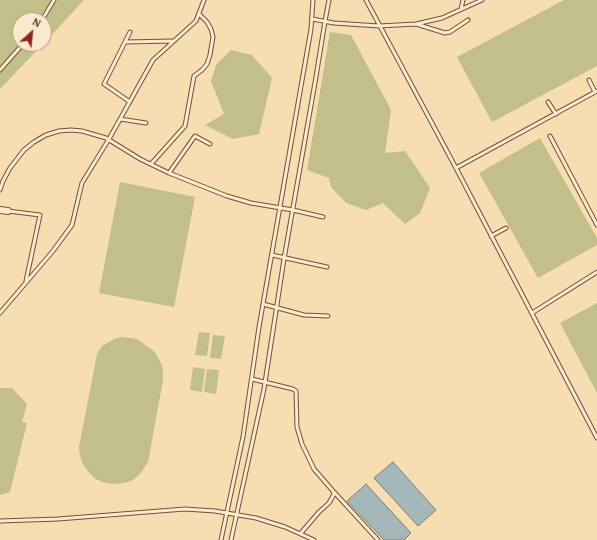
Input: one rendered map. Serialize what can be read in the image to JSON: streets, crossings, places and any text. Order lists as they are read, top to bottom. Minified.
{"north":"top right"}
